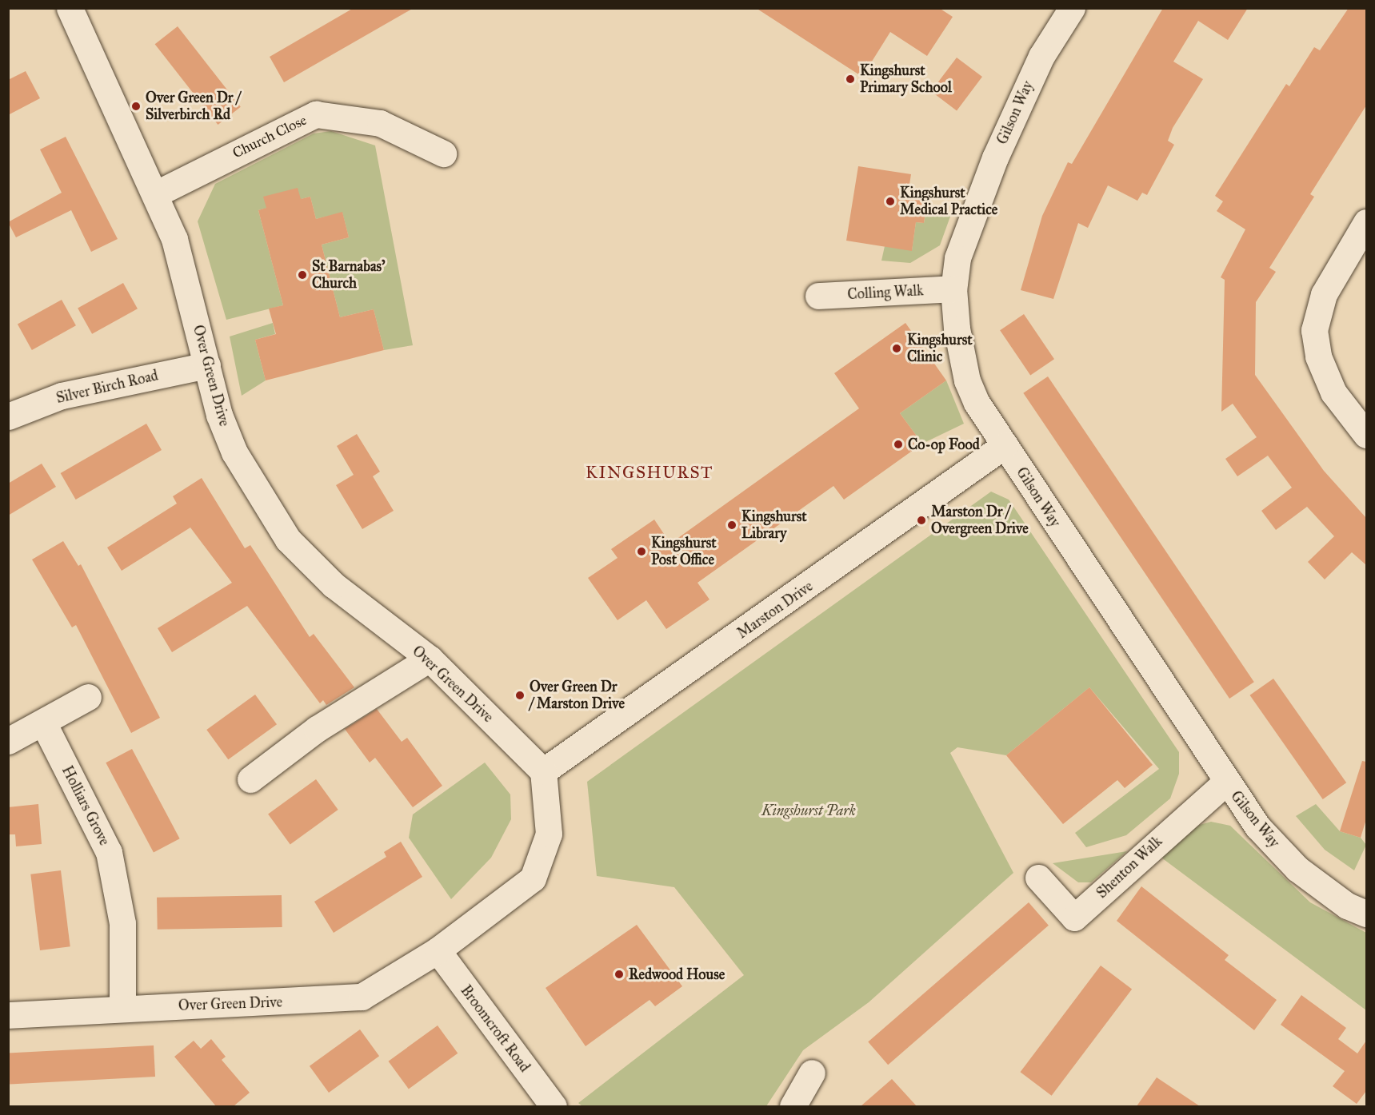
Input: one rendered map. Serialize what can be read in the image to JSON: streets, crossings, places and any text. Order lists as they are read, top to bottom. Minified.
{"streets":{"street":["Gilson Way","Church Close","Colling Walk","Over Green Drive","Silver Birch Road","Marston Drive","Holliars Grove","Shenton Walk","Broomcroft Road"]},"crossings":[["Gilson Way","Colling Walk"],["Gilson Way","Marston Drive"],["Gilson Way","Shenton Walk"],["Church Close","Over Green Drive"],["Over Green Drive","Silver Birch Road"],["Over Green Drive","Marston Drive"],["Over Green Drive","Holliars Grove"],["Over Green Drive","Broomcroft Road"]],"districts":["KINGSHURST"],"parks":["Kingshurst Park"],"places":["Kingshurst Primary School","Over Green Dr / Silverbirch Rd","Kingshurst Medical Practice","St Barnabas' Church","Kingshurst Clinic","Co-op Food","Marston Dr / Overgreen Drive","Kingshurst Library","Kingshurst Post Office","Over Green Dr / Marston Drive","Redwood House"]}
